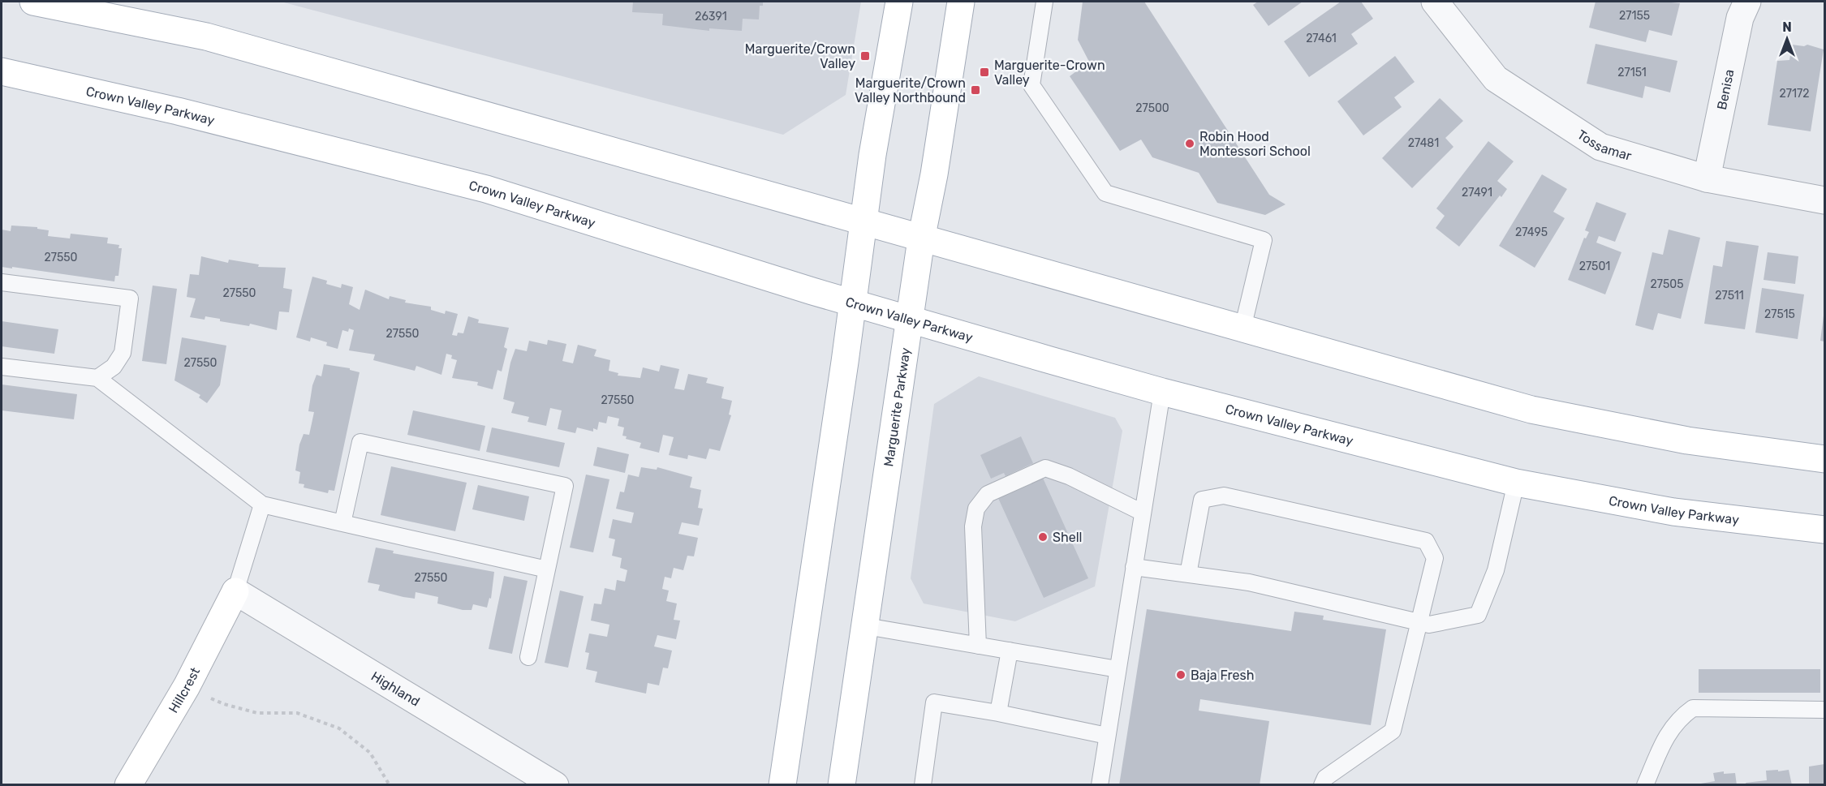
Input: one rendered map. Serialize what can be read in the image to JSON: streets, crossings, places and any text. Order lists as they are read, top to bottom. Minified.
{"streets":{"main road":["Crown Valley Parkway","Marguerite Parkway","Hillcrest"],"street":["Benisa","Tossamar","Highland"]},"crossings":[["Benisa","Tossamar"],["Crown Valley Parkway","Marguerite Parkway"],["Highland","Hillcrest"]],"places":{"transit":["Marguerite/Crown Valley","Marguerite-Crown Valley","Marguerite/Crown Valley Northbound"],"other":["Robin Hood Montessori School","Shell","Baja Fresh"]},"house_numbers":["27155","26391","27461","27151","27172","27500","27481","27491","27495","27550","27501","27505","27550","27511","27515","27550","27550","27550","27550"],"north":"top"}
